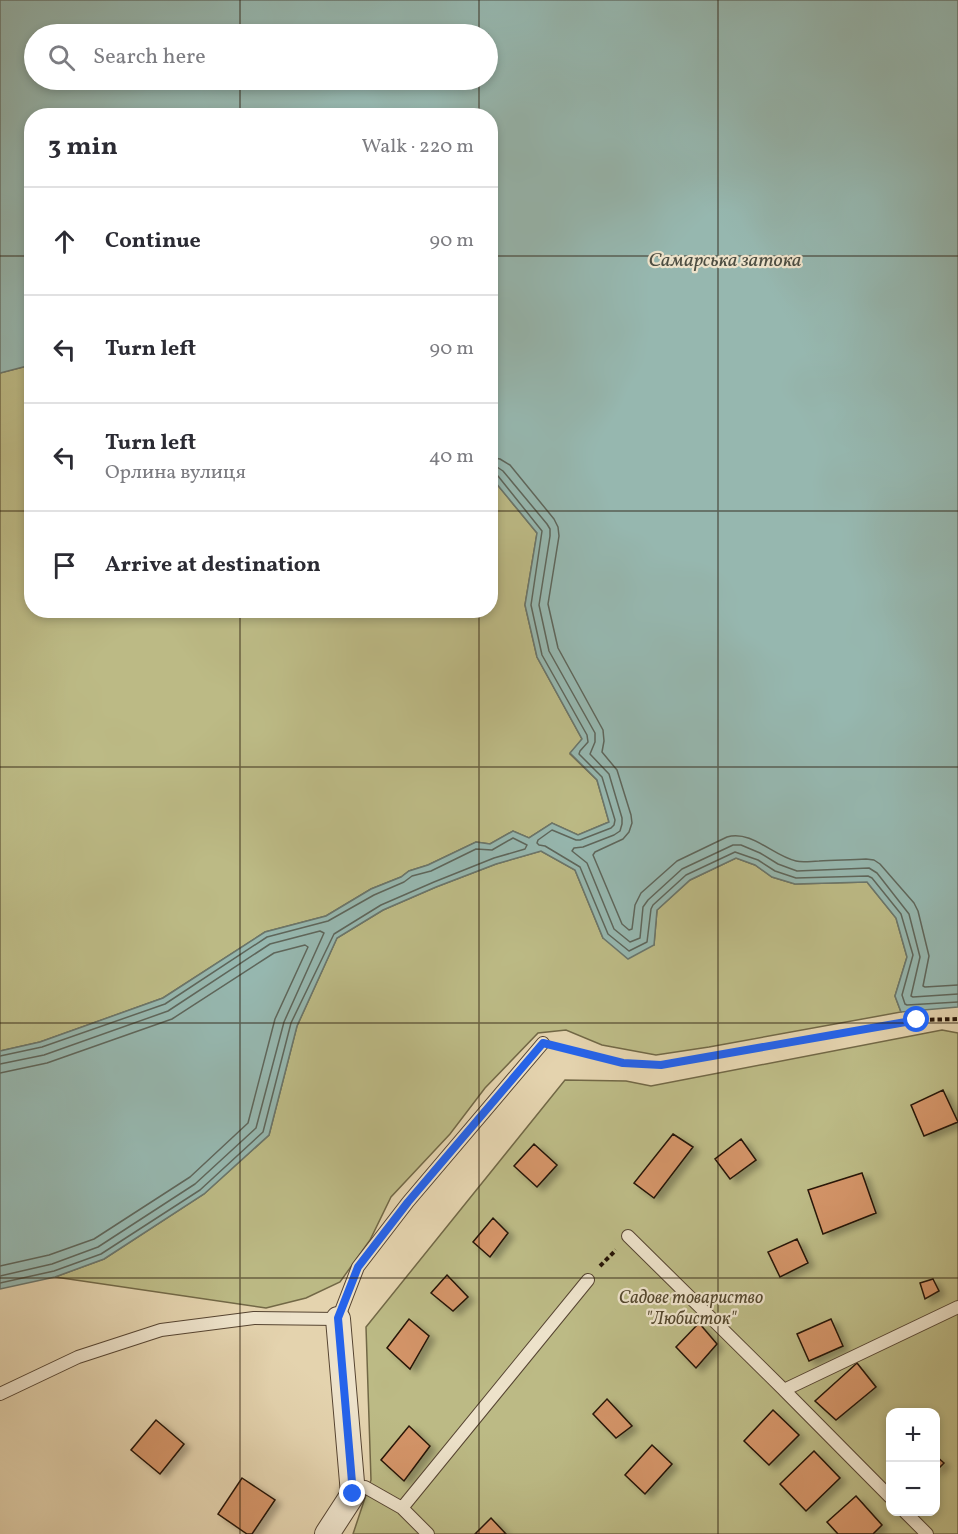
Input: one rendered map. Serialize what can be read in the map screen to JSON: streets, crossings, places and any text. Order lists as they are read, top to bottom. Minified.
{"water":["Самарська затока"],"parks":["Садове товариство \"Любисток\""],"page":{"search":"Search here","heading":["3 min","Walk · 220 m"],"list":[["Continue","90 m"],["Turn left","90 m"],["Turn left","Орлина вулиця","40 m"],"Arrive at destination"],"map_buttons":["+","−"]}}
